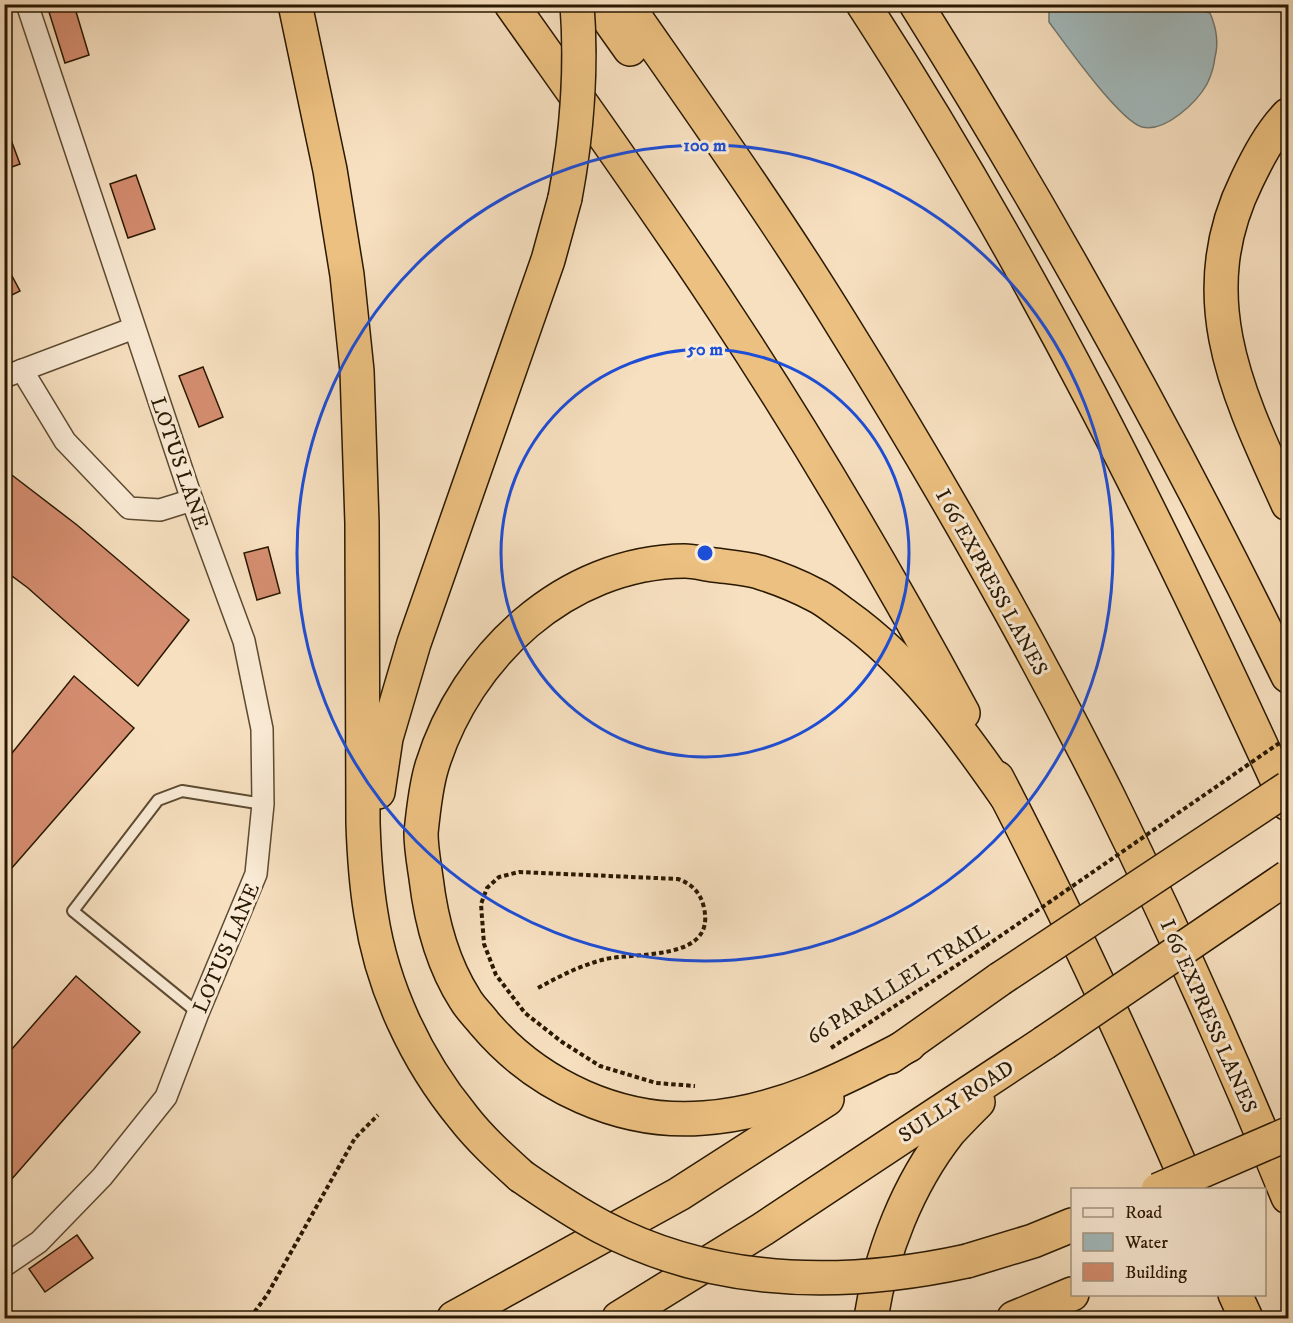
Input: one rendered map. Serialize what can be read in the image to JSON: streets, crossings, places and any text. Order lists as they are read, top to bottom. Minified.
{"streets":{"highway":["I 66 EXPRESS LANES","SULLY ROAD"],"street":["LOTUS LANE"],"path":["66 PARALLEL TRAIL"]},"legend":["Road","Water","Building"],"rings":["100 m","50 m"]}
